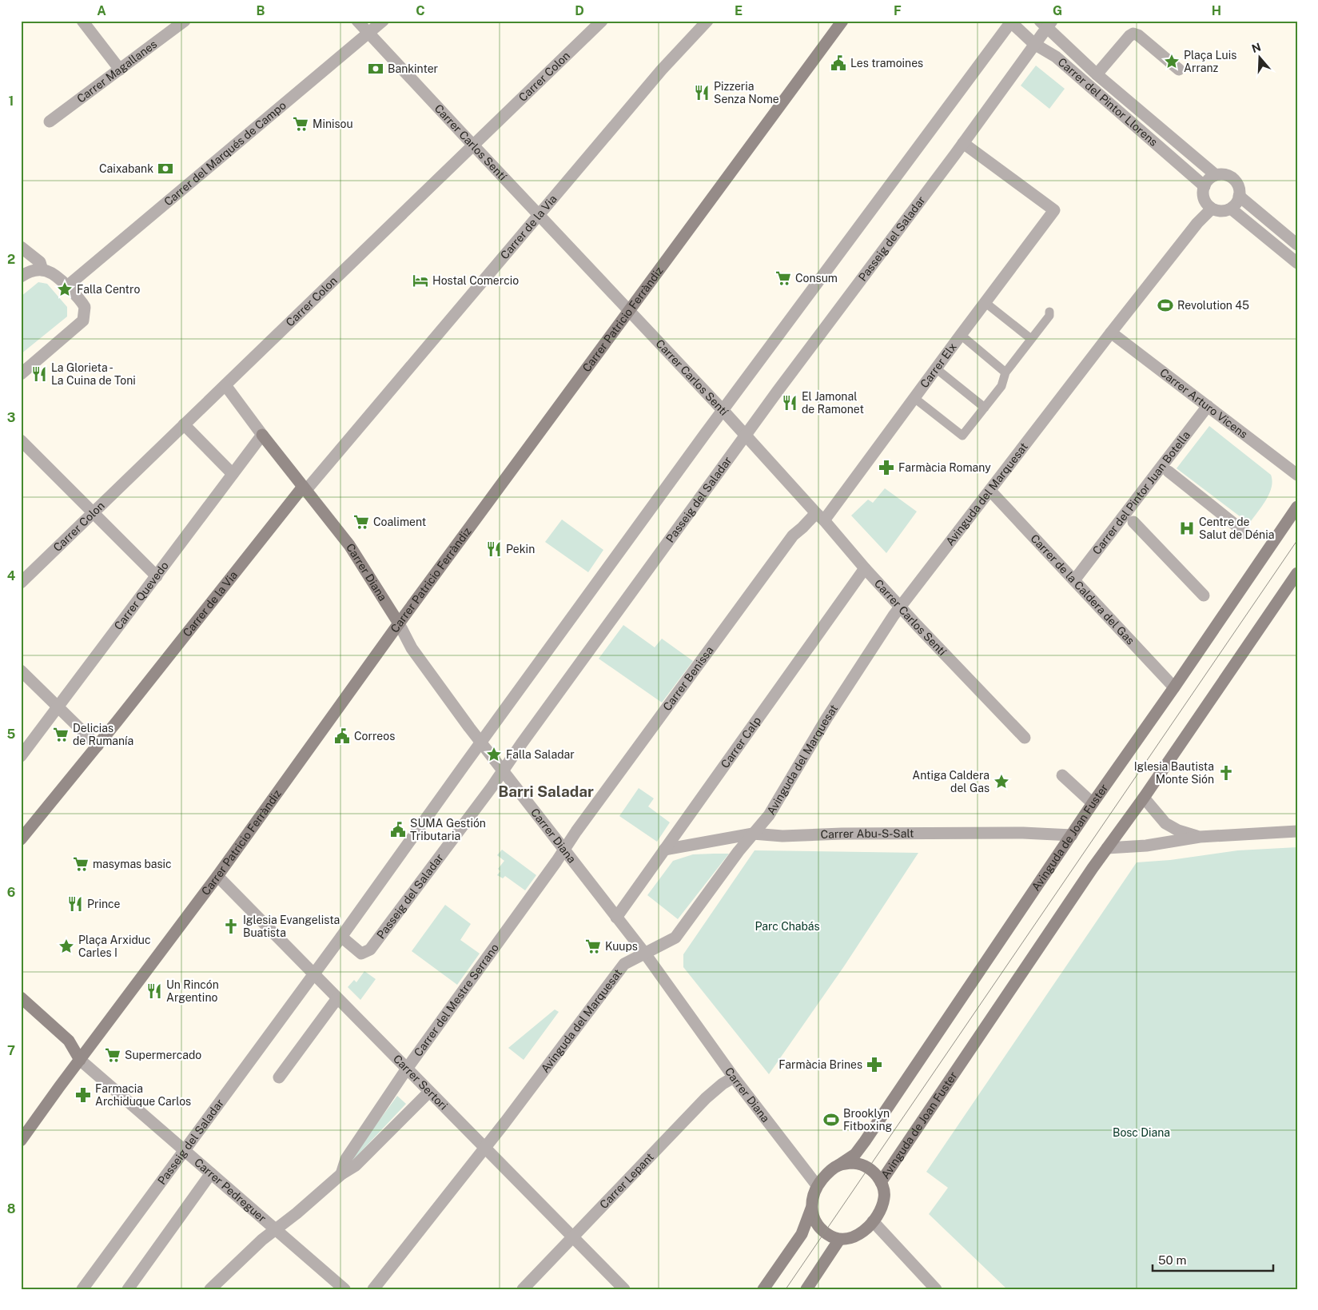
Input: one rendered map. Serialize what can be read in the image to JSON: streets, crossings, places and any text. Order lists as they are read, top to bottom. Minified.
{"streets":{"main road":["Carrer de la Via","Carrer Patricio Ferràndiz","Carrer Diana","Avinguda de Joan Fuster"],"street":["Carrer Magallanes","Carrer Colon","Carrer del Pintor Llorens","Carrer Carlos Sentí","Carrer del Marqués de Campo","Passeig del Saladar","Carrer Elx","Carrer Arturo Vicens","Carrer del Pintor Juan Botella","Avinguda del Marquesat","Carrer de la Caldera del Gas","Carrer Quevedo","Carrer Benissa","Carrer Calp","Carrer Abu-S-Salt","Carrer del Mestre Serrano","Carrer Sertori","Carrer Lepant","Carrer Pedreguer"]},"crossings":[["Carrer Colon","Carrer Carlos Sentí"],["Carrer Colon","Carrer Diana"],["Carrer del Pintor Llorens","Passeig del Saladar"],["Carrer del Pintor Llorens","Avinguda del Marquesat"],["Carrer Carlos Sentí","Carrer del Marqués de Campo"],["Carrer Carlos Sentí","Carrer de la Via"],["Carrer Carlos Sentí","Passeig del Saladar"],["Carrer Carlos Sentí","Carrer Patricio Ferràndiz"],["Carrer Carlos Sentí","Carrer Elx"],["Carrer Carlos Sentí","Avinguda del Marquesat"],["Carrer Carlos Sentí","Carrer Benissa"],["Carrer Carlos Sentí","Carrer Calp"],["Carrer de la Via","Carrer Diana"],["Passeig del Saladar","Carrer Elx"],["Passeig del Saladar","Carrer Diana"],["Passeig del Saladar","Carrer Sertori"],["Passeig del Saladar","Carrer Pedreguer"],["Carrer Patricio Ferràndiz","Carrer Diana"],["Carrer Patricio Ferràndiz","Carrer Sertori"],["Carrer Patricio Ferràndiz","Carrer Pedreguer"],["Carrer Elx","Carrer Benissa"],["Carrer Arturo Vicens","Carrer del Pintor Juan Botella"],["Carrer Arturo Vicens","Avinguda del Marquesat"],["Carrer del Pintor Juan Botella","Carrer de la Caldera del Gas"],["Avinguda del Marquesat","Carrer Diana"],["Avinguda del Marquesat","Carrer de la Caldera del Gas"],["Avinguda del Marquesat","Carrer Abu-S-Salt"],["Avinguda del Marquesat","Carrer Sertori"],["Carrer Diana","Carrer Quevedo"],["Carrer Diana","Carrer Benissa"],["Carrer Diana","Carrer Calp"],["Carrer Diana","Avinguda de Joan Fuster"],["Carrer Diana","Carrer del Mestre Serrano"],["Carrer Diana","Carrer Lepant"],["Carrer de la Caldera del Gas","Avinguda de Joan Fuster"],["Carrer Benissa","Carrer del Mestre Serrano"],["Carrer Calp","Carrer Abu-S-Salt"],["Carrer Abu-S-Salt","Avinguda de Joan Fuster"],["Carrer del Mestre Serrano","Carrer Sertori"],["Carrer del Mestre Serrano","Carrer Pedreguer"],["Carrer Sertori","Carrer Lepant"]],"districts":["Barri Saladar"],"parks":["Parc Chabás","Bosc Diana"],"places":{"place":["Plaça Luis Arranz","Falla Centro","Falla Saladar","Antiga Caldera del Gas","Plaça Arxiduc Carles I"],"public building":["Les tramoines","Correos","SUMA Gestión Tributaria"],"bank":["Bankinter","Caixabank"],"restaurant":["Pizzeria Senza Nome","La Glorieta - La Cuina de Toni","El Jamonal de Ramonet","Pekin","Prince","Un Rincón Argentino"],"supermarket":["Minisou","Consum","Coaliment","Delicias de Rumanía","masymas basic","Kuups","Supermercado"],"hotel":["Hostal Comercio"],"sports":["Revolution 45","Brooklyn Fitboxing"],"pharmacy":["Farmàcia Romany","Farmàcia Brines","Farmacia Archiduque Carlos"],"hospital":["Centre de Salut de Dénia"],"church":["Iglesia Bautista Monte Sión","Iglesia Evangelista Buatista"]},"scale_bar":"50 m","north":"top","grid":{"columns":["A","B","C","D","E","F","G","H"],"rows":["1","2","3","4","5","6","7","8"]}}
